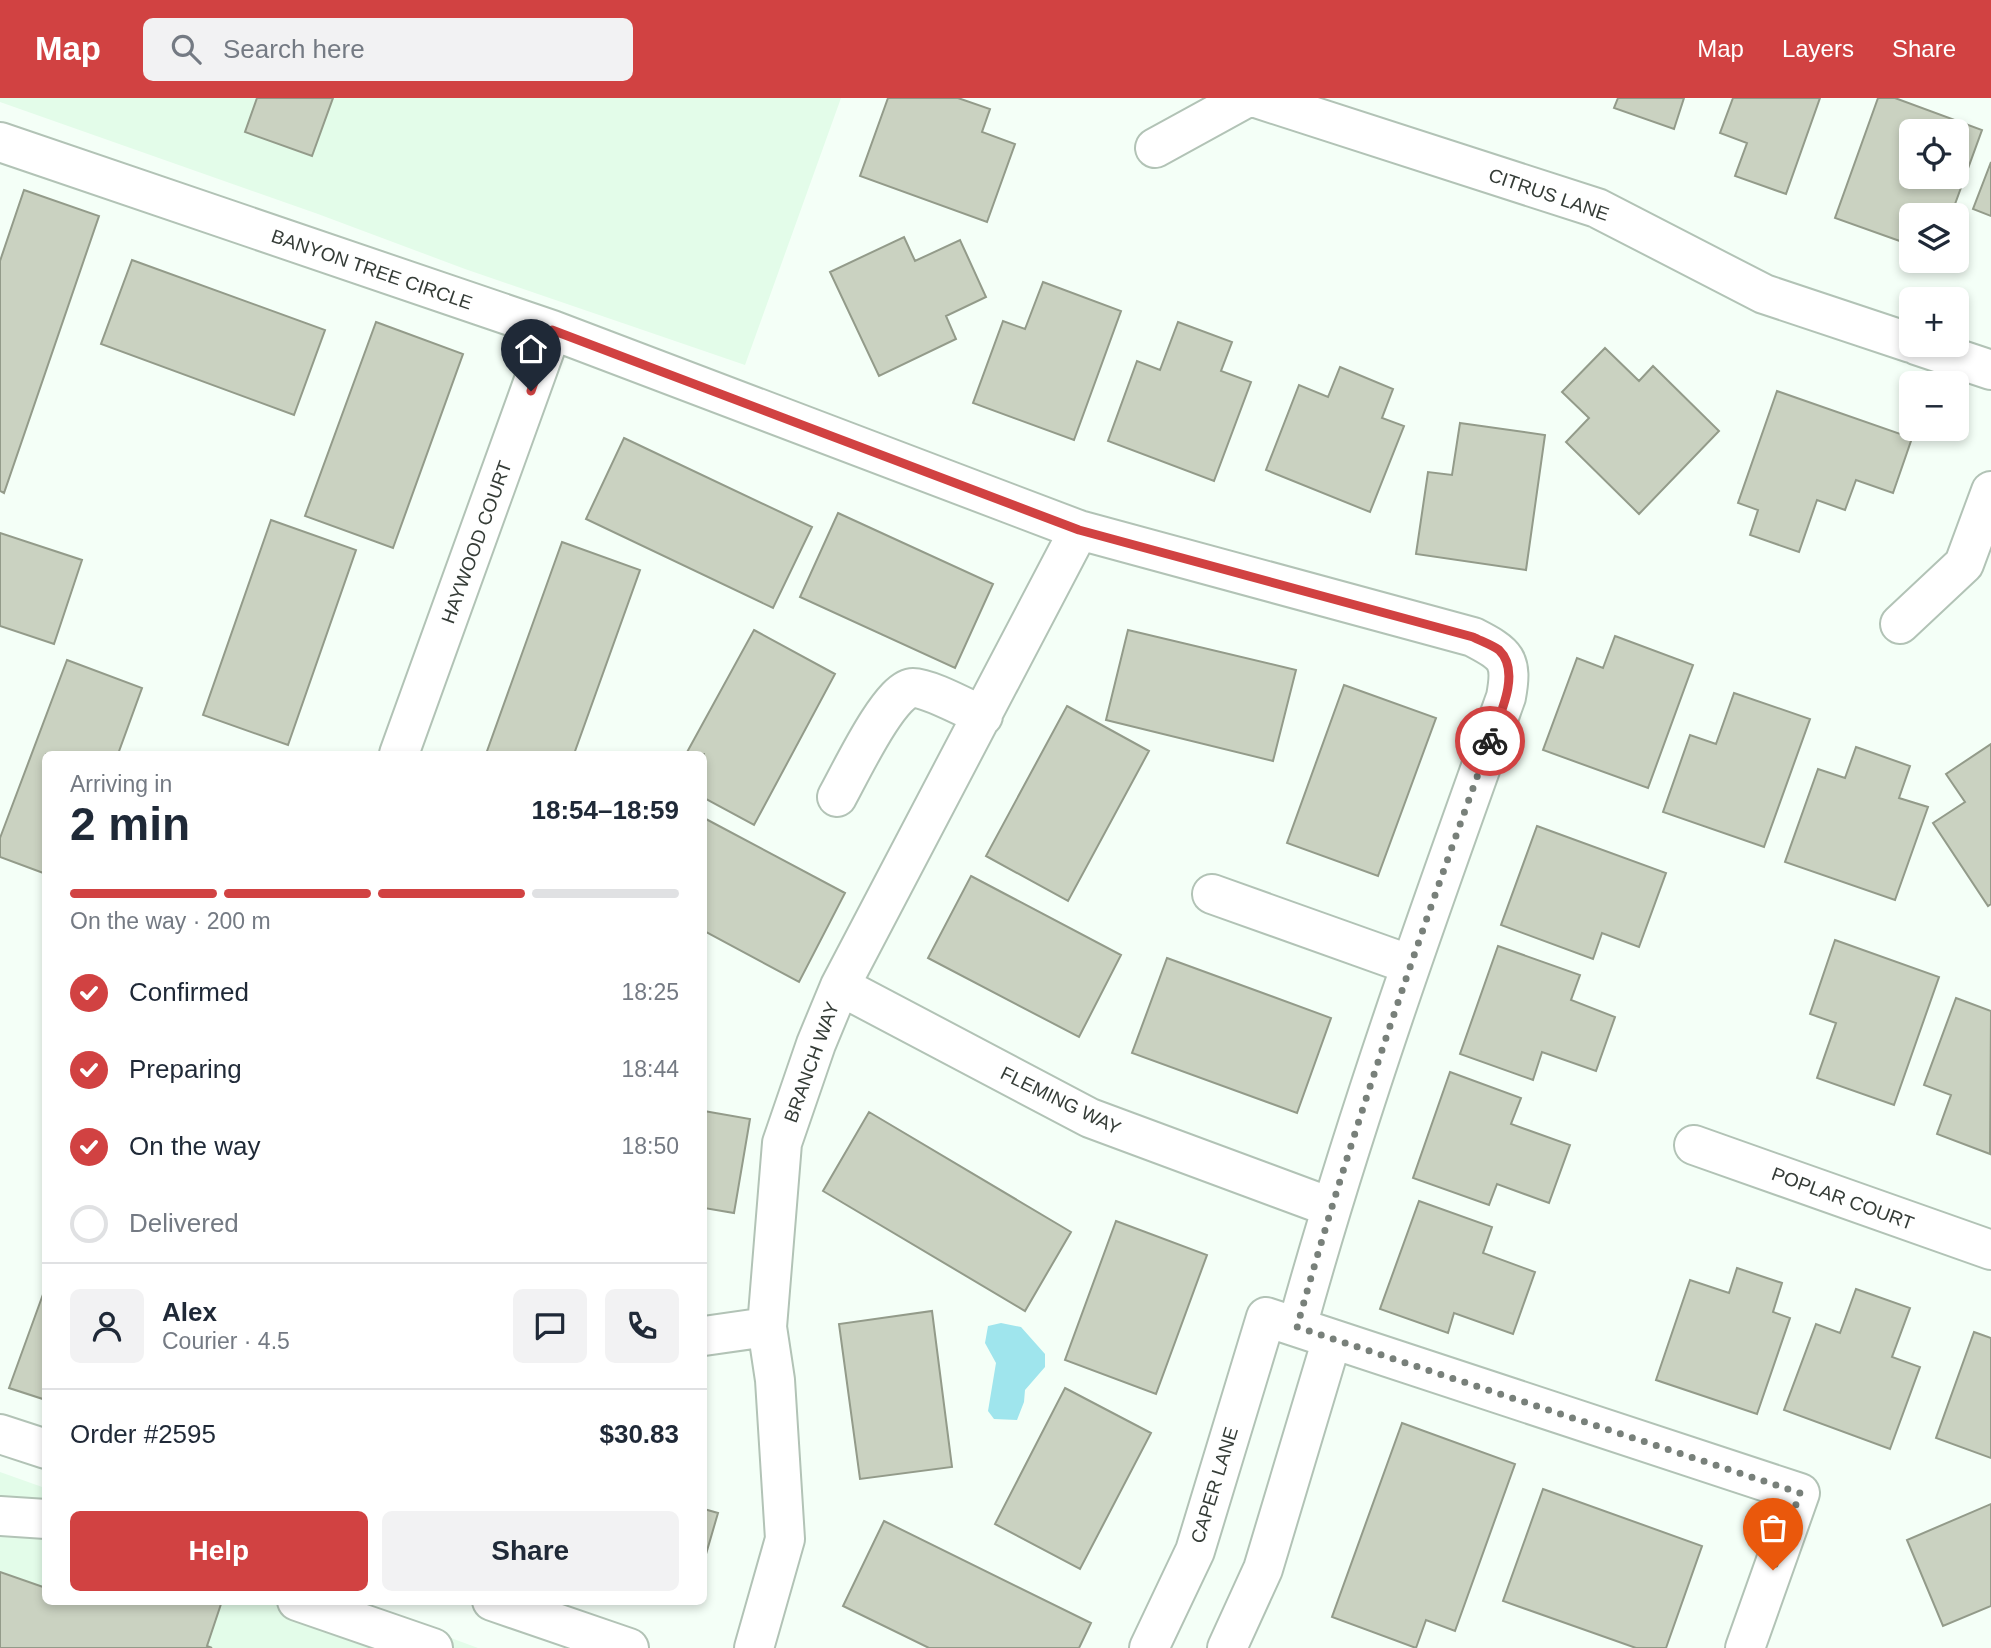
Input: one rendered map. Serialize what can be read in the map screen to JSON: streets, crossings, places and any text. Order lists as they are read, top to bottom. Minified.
{"streets":{"street":["CITRUS LANE","BANYON TREE CIRCLE","HAYWOOD COURT","BRANCH WAY","FLEMING WAY","POPLAR COURT","CAPER LANE"]},"crossings":[["BANYON TREE CIRCLE","HAYWOOD COURT"],["BANYON TREE CIRCLE","BRANCH WAY"],["BANYON TREE CIRCLE","FLEMING WAY"],["BANYON TREE CIRCLE","CAPER LANE"],["BRANCH WAY","FLEMING WAY"]],"page":{"header":"Map","search":"Search here","nav":["Map","Layers","Share"],"map_buttons":["+","−"],"heading":["2 min","Arriving in","18:54–18:59"],"panel":["Alex","Courier · 4.5","Order #2595","$30.83"],"bar":"On the way · 200 m","list":[["Confirmed","18:25"],["Preparing","18:44"],["On the way","18:50"],"Delivered"],"buttons":["Help","Share"]}}
